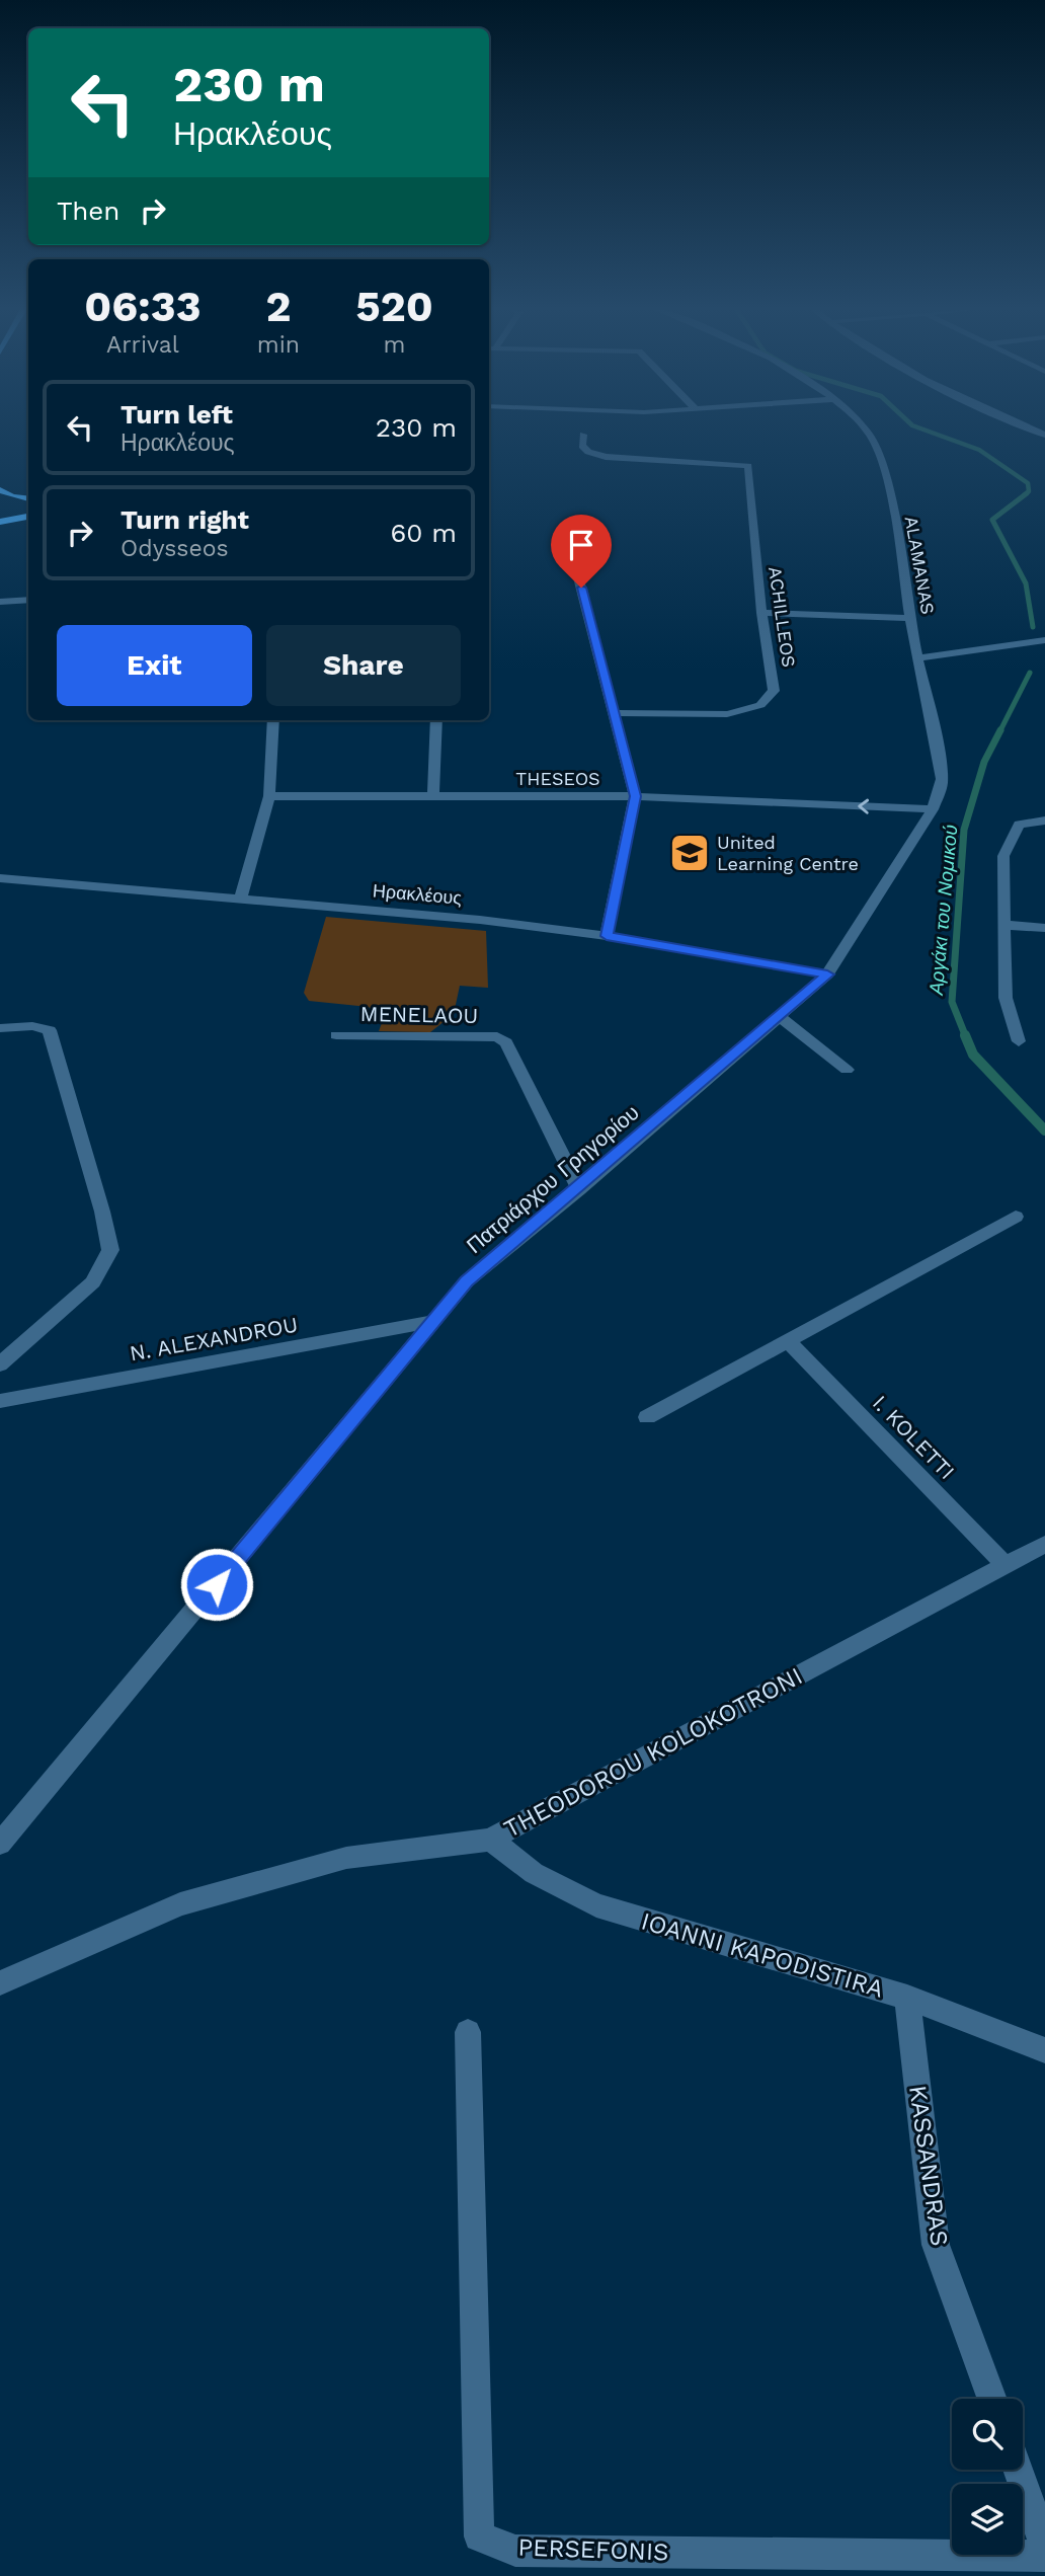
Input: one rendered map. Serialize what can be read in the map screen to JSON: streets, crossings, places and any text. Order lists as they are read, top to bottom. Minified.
{"streets":{"street":["ALAMANAS","ACHILLEOS","THESEOS","Ηρακλέους","MENELAOU","Πατριάρχου Γρηγορίου","N. ALEXANDROU","I. KOLETTI","THEODOROU KOLOKOTRONI","IOANNI KAPODISTIRA","KASSANDRAS","PERSEFONIS"]},"crossings":[["ALAMANAS","Πατριάρχου Γρηγορίου"],["THESEOS","Πατριάρχου Γρηγορίου"],["Ηρακλέους","Πατριάρχου Γρηγορίου"],["MENELAOU","Πατριάρχου Γρηγορίου"],["Πατριάρχου Γρηγορίου","N. ALEXANDROU"],["I. KOLETTI","THEODOROU KOLOKOTRONI"],["THEODOROU KOLOKOTRONI","IOANNI KAPODISTIRA"],["IOANNI KAPODISTIRA","KASSANDRAS"]],"one_way":["THESEOS"],"water":["Αργάκι του Νομικού"],"places":{"school or university":["United Learning Centre"]},"page":{"turn":["230 m","Ηρακλέους"],"then":"Then","eta":["06:33","Arrival","2","min","520","m"],"list":[{"name":"Turn left","note":"Ηρακλέους","value":"230 m"},{"name":"Turn right","note":"Odysseos","value":"60 m"}],"buttons":["Exit","Share"]}}
